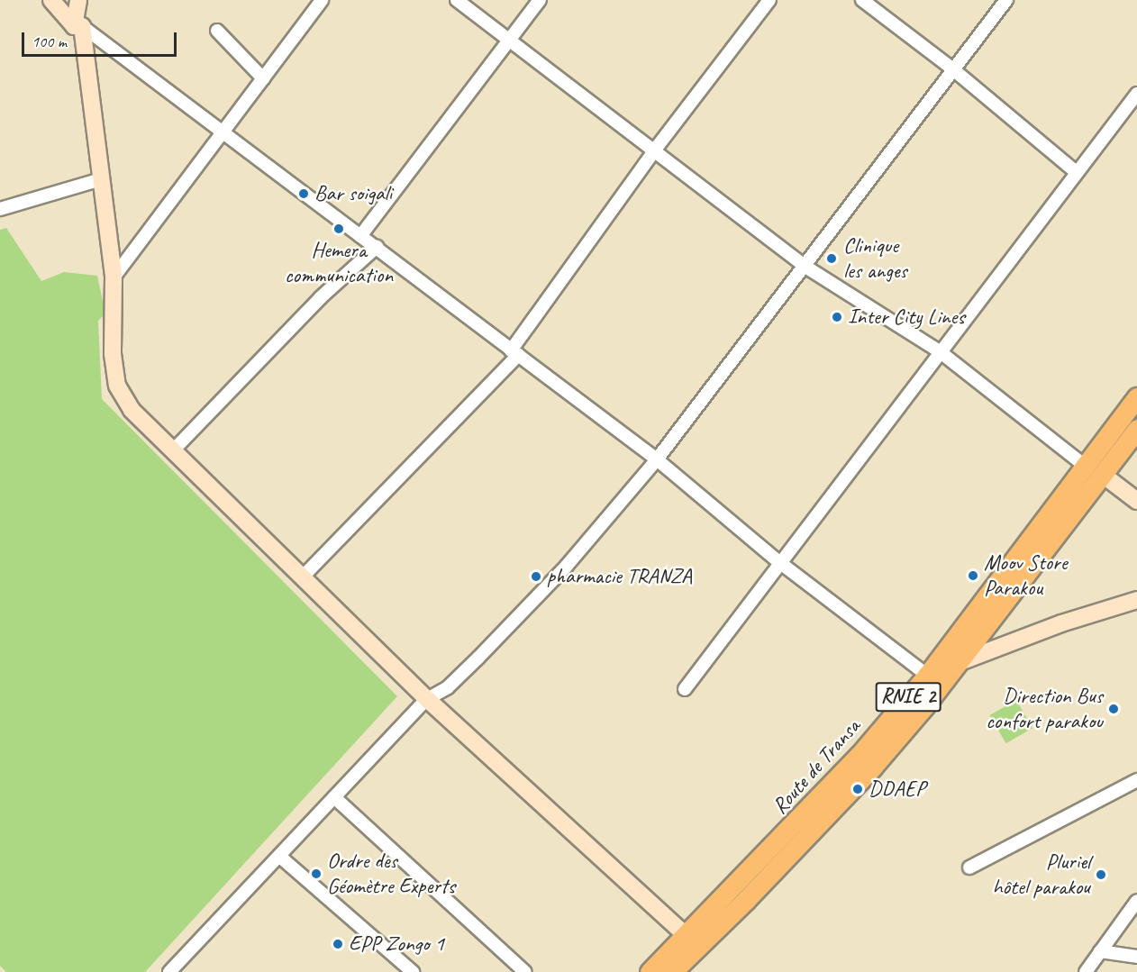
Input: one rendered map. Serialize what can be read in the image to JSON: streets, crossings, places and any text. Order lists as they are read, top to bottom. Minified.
{"streets":{"main road":["RNIE 2","Route de Transa"]},"places":["Bar soigali","Hemera communication","Clinique les anges","Inter City Lines","Moov Store Parakou","pharmacie TRANZA","Direction Bus confort parakou","DDAEP","Ordre des Géomètre Experts","Pluriel hôtel parakou","EPP Zongo 1"],"scale_bar":"100 m"}
